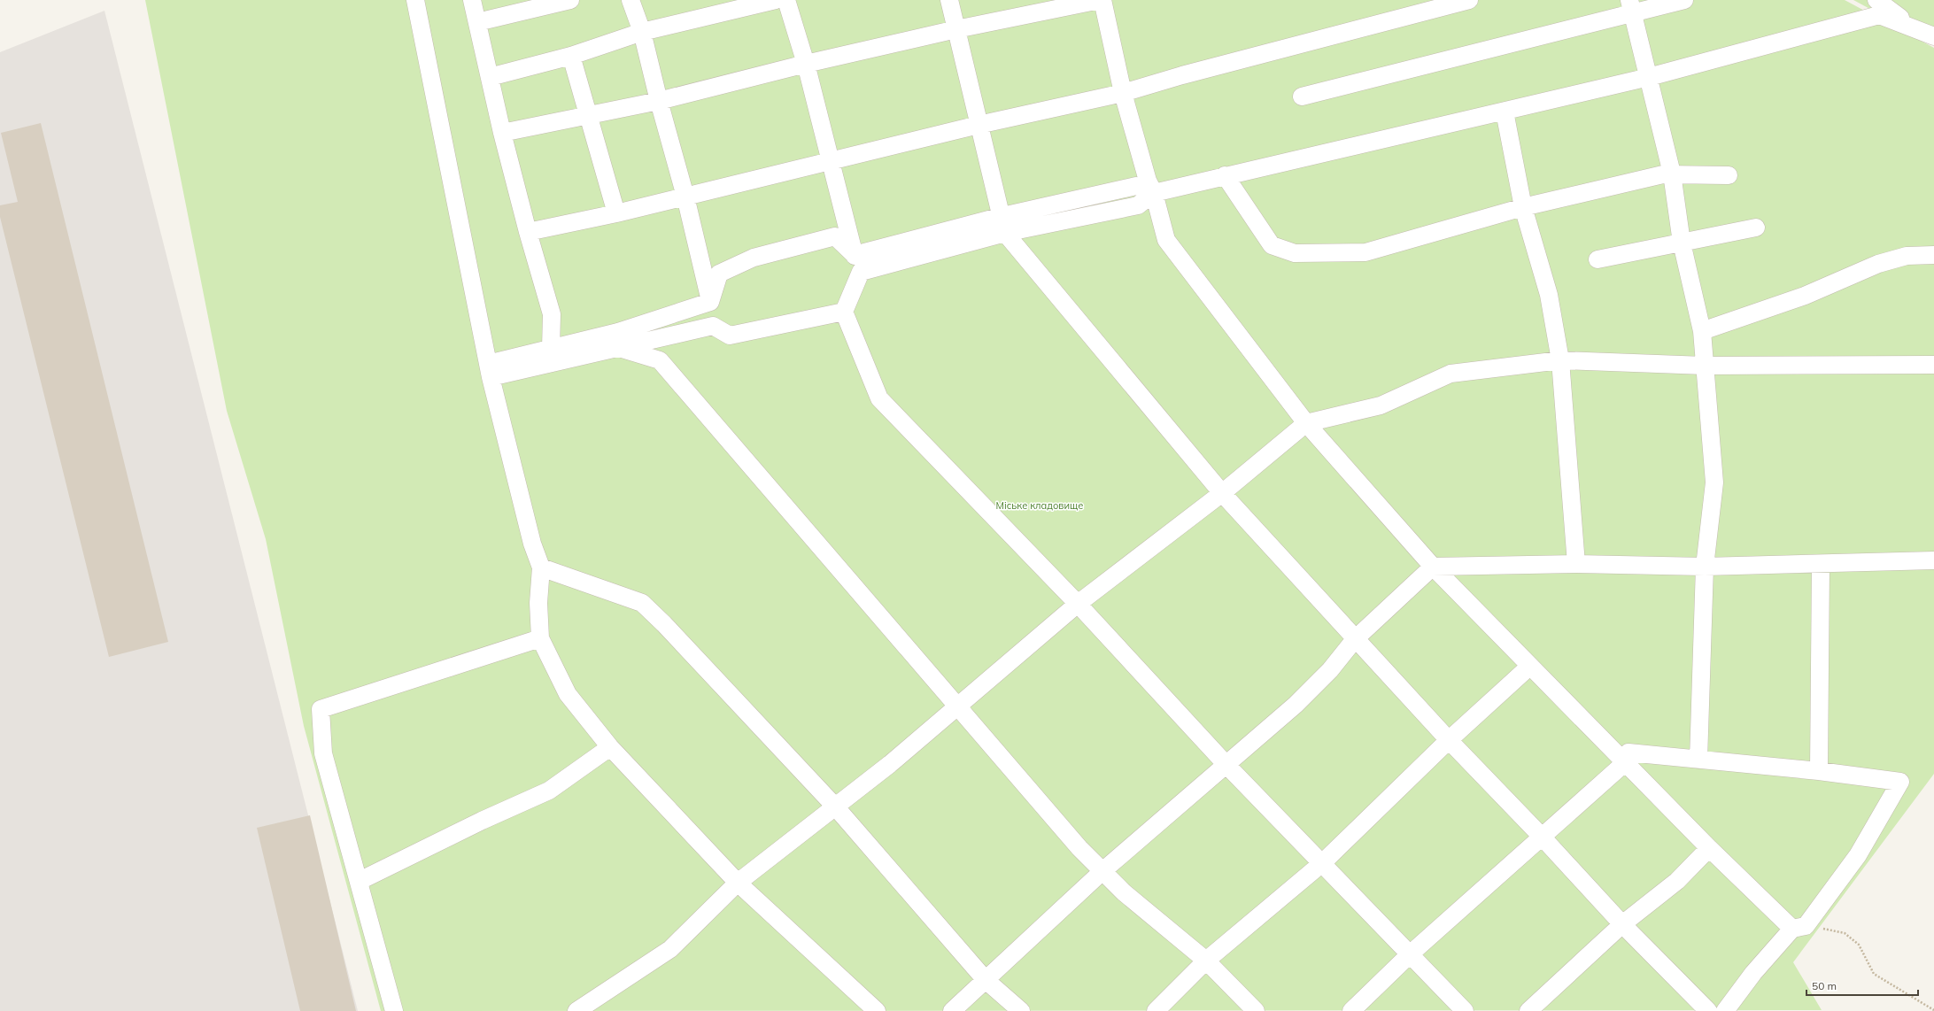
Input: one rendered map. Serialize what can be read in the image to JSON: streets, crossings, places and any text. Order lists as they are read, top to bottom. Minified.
{"parks":["Міське кладовище"],"scale_bar":"50 m"}
